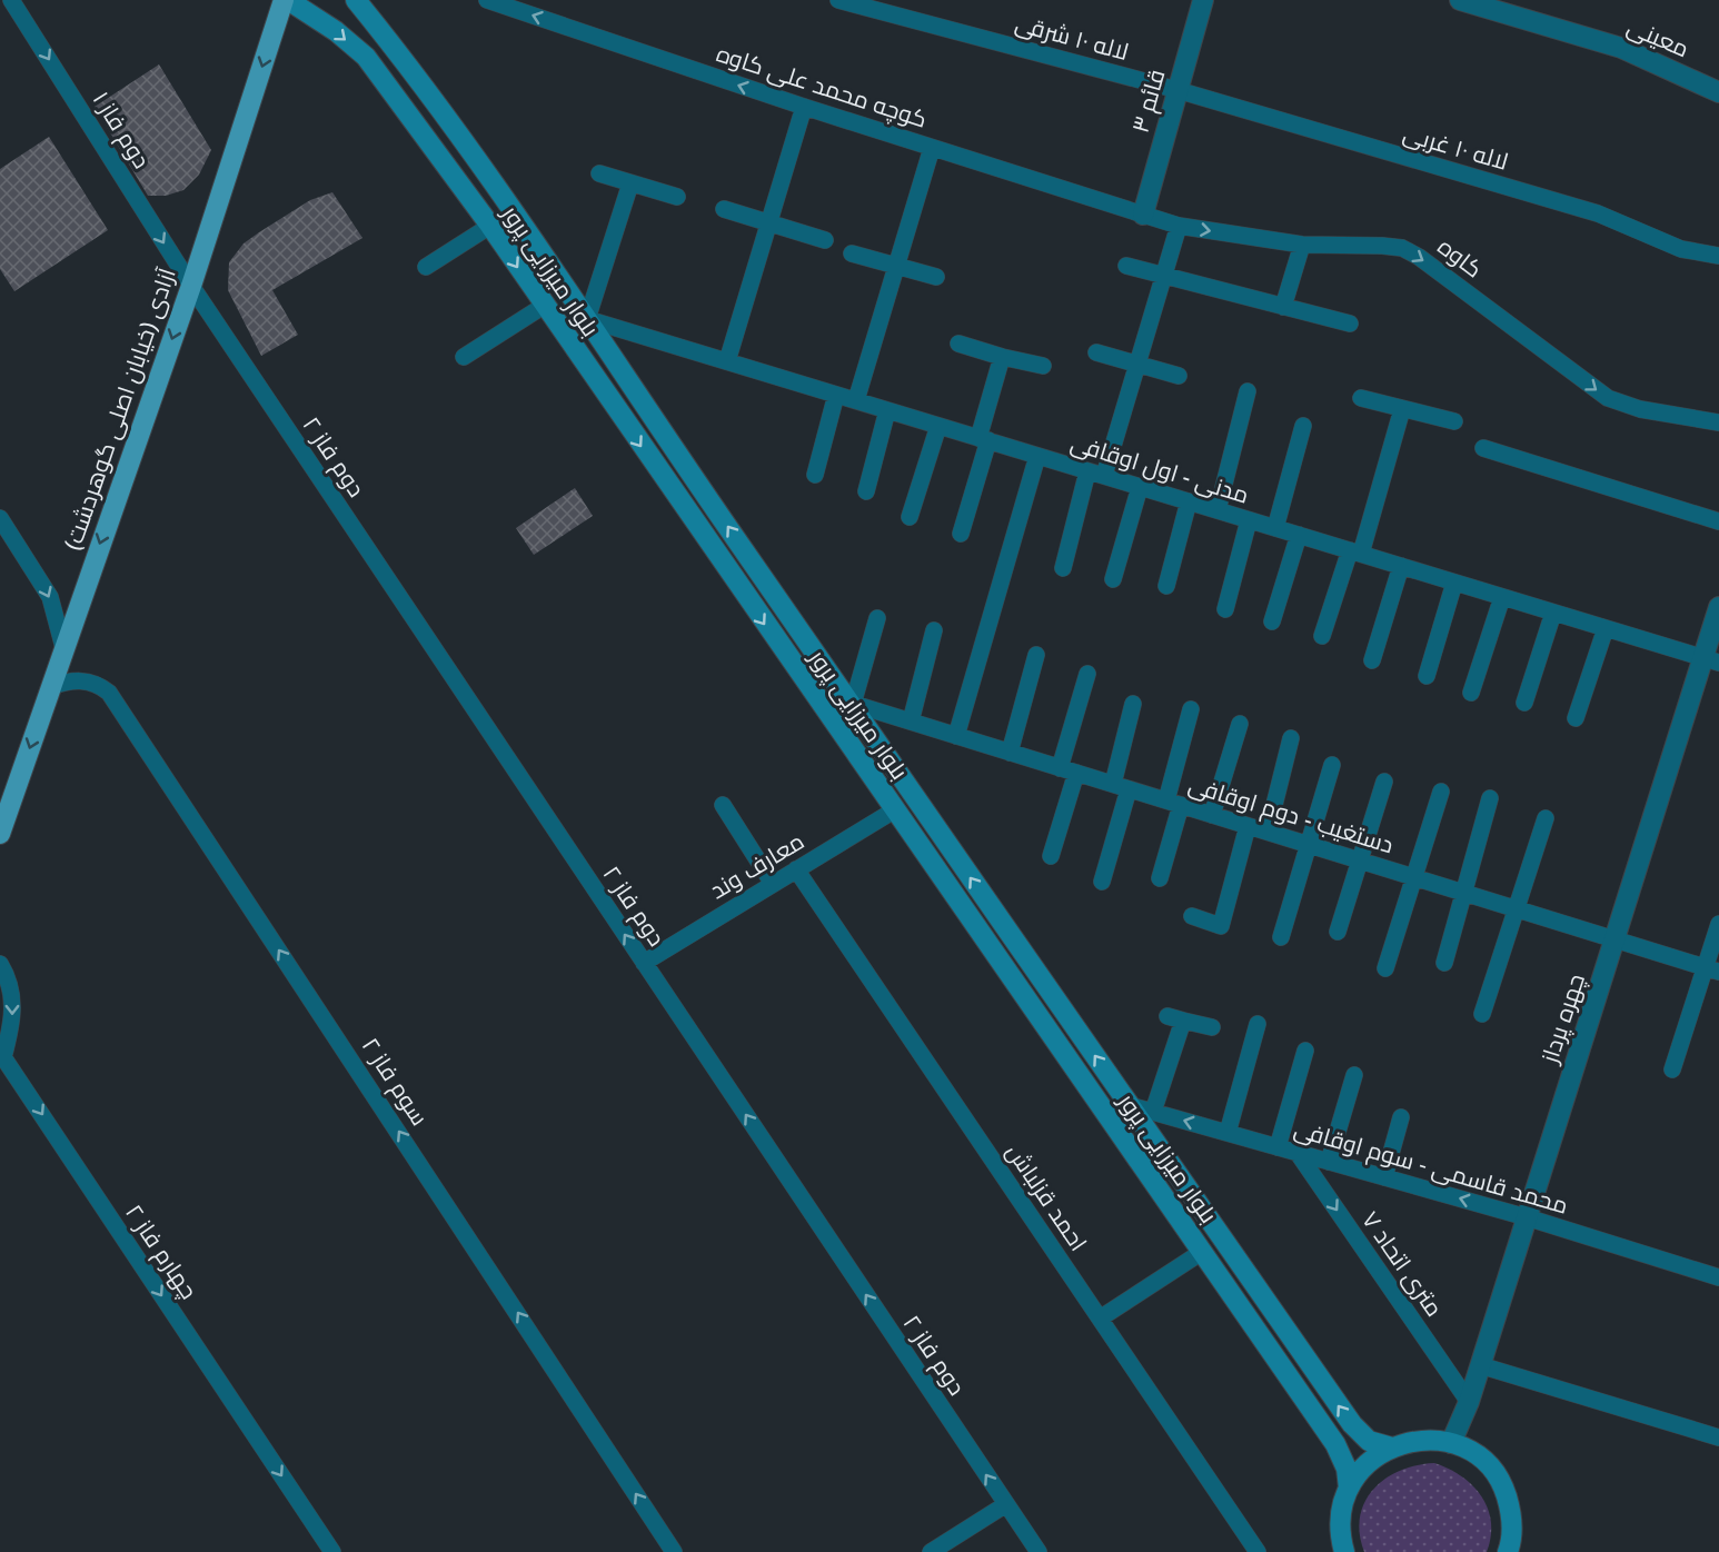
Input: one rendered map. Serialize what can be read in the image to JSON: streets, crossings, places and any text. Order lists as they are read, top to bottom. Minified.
{"streets":{"main road":["بلوار میرزایی پرور","آزادی (خیابان اصلی گوهردشت)"],"street":["لاله ۱۰ شرقی","معینی","کوچه محمد علی کاوه","قائم ۳","دوم فاز ۱","لاله ۱۰ غربی","کاوه","دوم فاز ۲","مدنی - اول اوقافی","دستغیب - دوم اوقافی","معارف وند","چهره پرداز","سوم فاز ۲","محمد قاسمی - سوم اوقافی","احمد قزلباش","چهارم فاز ۲","۷ متری اتحاد"]},"crossings":[["لاله ۱۰ شرقی","قائم ۳"],["لاله ۱۰ شرقی","لاله ۱۰ غربی"],["کوچه محمد علی کاوه","قائم ۳"],["کوچه محمد علی کاوه","کاوه"],["قائم ۳","لاله ۱۰ غربی"],["قائم ۳","کاوه"],["دوم فاز ۱","آزادی (خیابان اصلی گوهردشت)"],["دوم فاز ۱","دوم فاز ۲"],["بلوار میرزایی پرور","آزادی (خیابان اصلی گوهردشت)"],["بلوار میرزایی پرور","مدنی - اول اوقافی"],["بلوار میرزایی پرور","دستغیب - دوم اوقافی"],["بلوار میرزایی پرور","معارف وند"],["بلوار میرزایی پرور","محمد قاسمی - سوم اوقافی"],["آزادی (خیابان اصلی گوهردشت)","دوم فاز ۲"],["آزادی (خیابان اصلی گوهردشت)","سوم فاز ۲"],["دوم فاز ۲","معارف وند"],["مدنی - اول اوقافی","چهره پرداز"],["دستغیب - دوم اوقافی","چهره پرداز"],["معارف وند","احمد قزلباش"],["چهره پرداز","محمد قاسمی - سوم اوقافی"],["چهره پرداز","۷ متری اتحاد"],["محمد قاسمی - سوم اوقافی","۷ متری اتحاد"]],"one_way":["دوم فاز ۱","آزادی (خیابان اصلی گوهردشت)","دوم فاز ۲","سوم فاز ۲","محمد قاسمی - سوم اوقافی","چهارم فاز ۲","۷ متری اتحاد"]}
